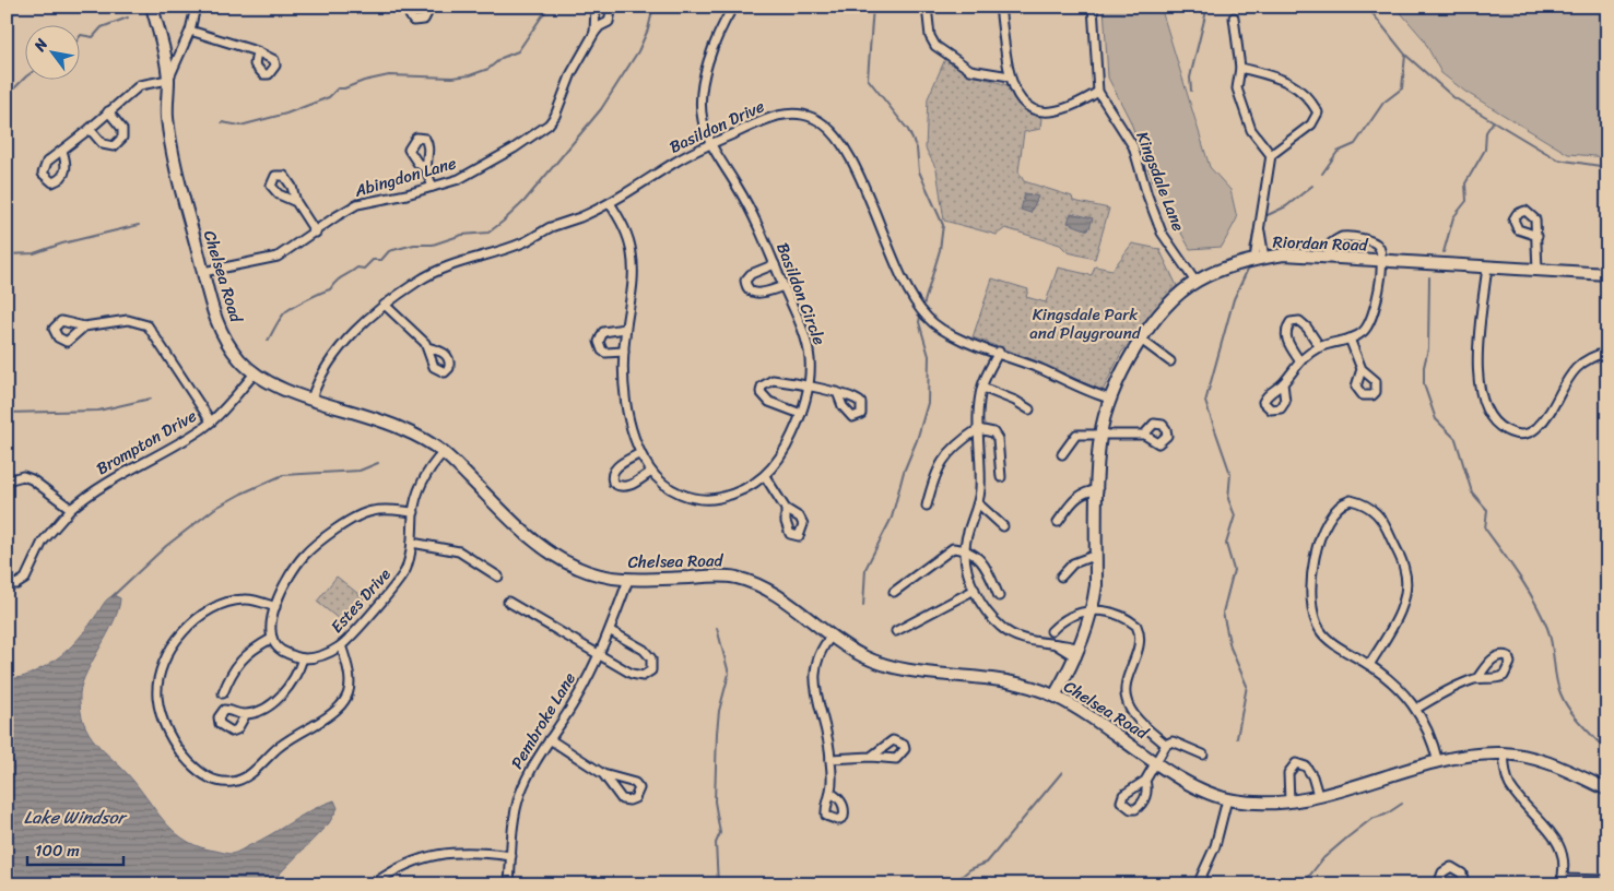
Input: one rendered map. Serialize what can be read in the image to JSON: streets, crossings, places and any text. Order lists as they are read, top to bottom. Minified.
{"streets":{"street":["Basildon Drive","Abingdon Lane","Kingsdale Lane","Riordan Road","Chelsea Road","Basildon Circle","Brompton Drive","Estes Drive","Pembroke Lane"]},"crossings":[["Basildon Drive","Riordan Road"],["Basildon Drive","Chelsea Road"],["Basildon Drive","Basildon Circle"],["Abingdon Lane","Chelsea Road"],["Kingsdale Lane","Riordan Road"],["Riordan Road","Chelsea Road"],["Chelsea Road","Brompton Drive"],["Chelsea Road","Estes Drive"],["Chelsea Road","Pembroke Lane"]],"water":["Lake Windsor"],"parks":["Kingsdale Park and Playground"],"scale_bar":"100 m","north":"top left"}
